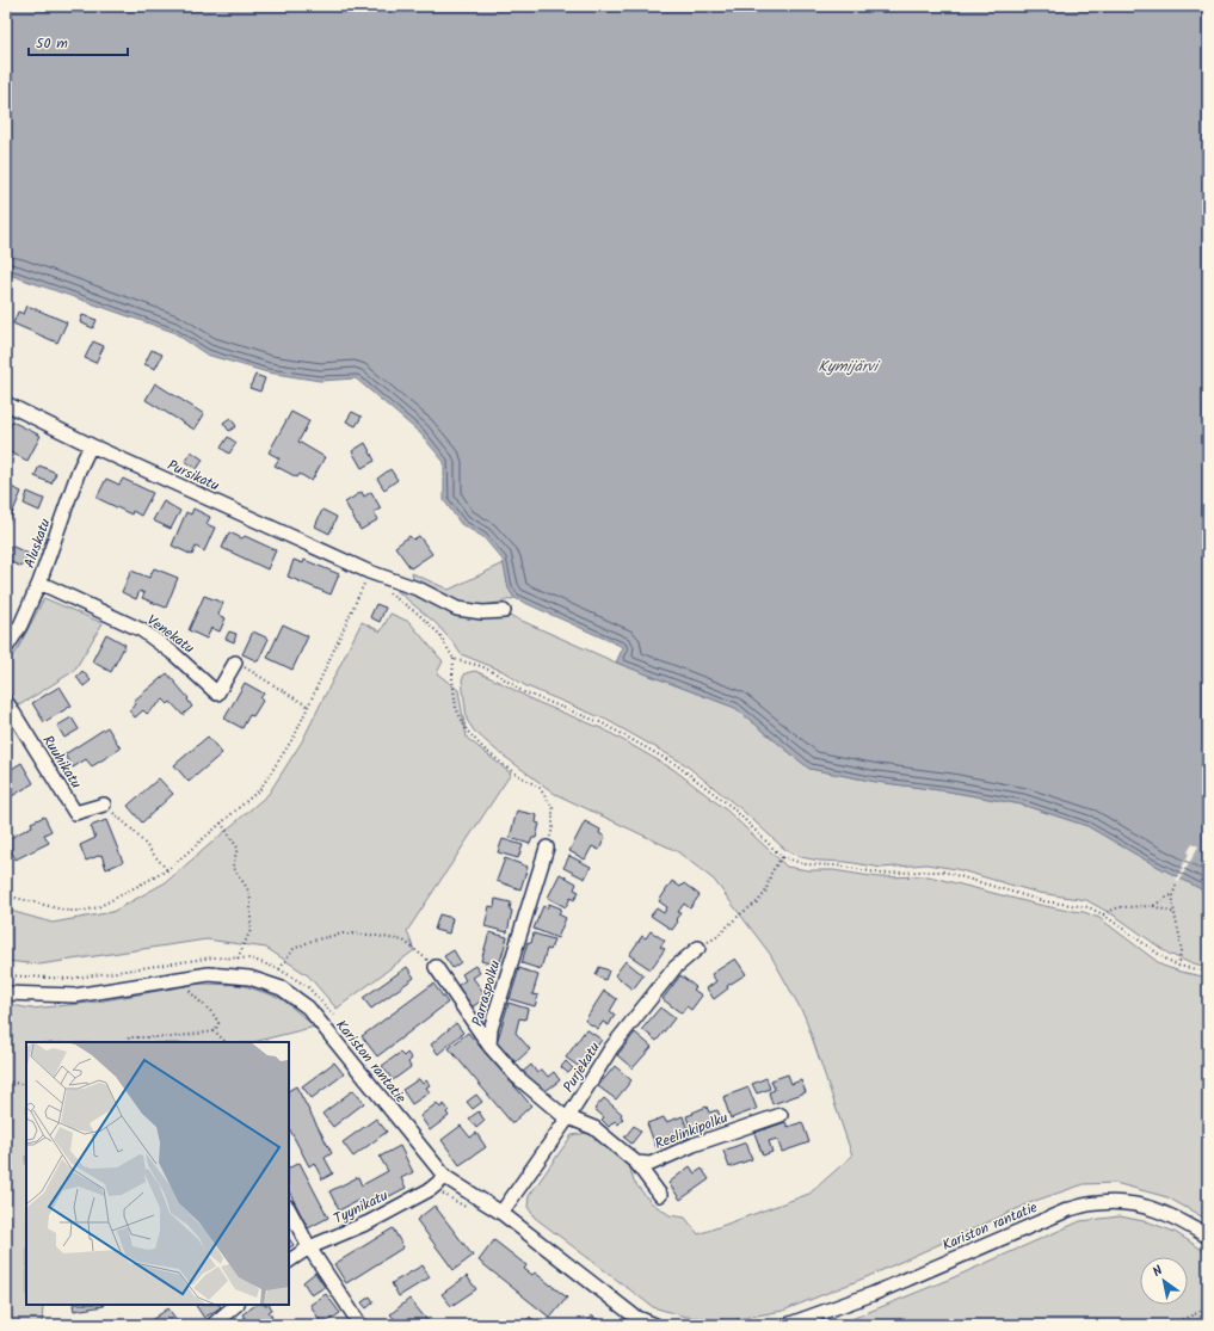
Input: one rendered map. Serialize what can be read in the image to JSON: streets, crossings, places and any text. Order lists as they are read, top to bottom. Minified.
{"streets":{"street":["Pursikatu","Aluskatu","Venekatu","Ruuhikatu","Parraspolku","Kariston rantatie","Purjekatu","Reelinkipolku","Tyynikatu"]},"crossings":[["Pursikatu","Aluskatu"],["Aluskatu","Venekatu"],["Parraspolku","Purjekatu"],["Kariston rantatie","Purjekatu"],["Kariston rantatie","Tyynikatu"]],"water":["Kymijärvi"],"scale_bar":"50 m","north":"top left"}
